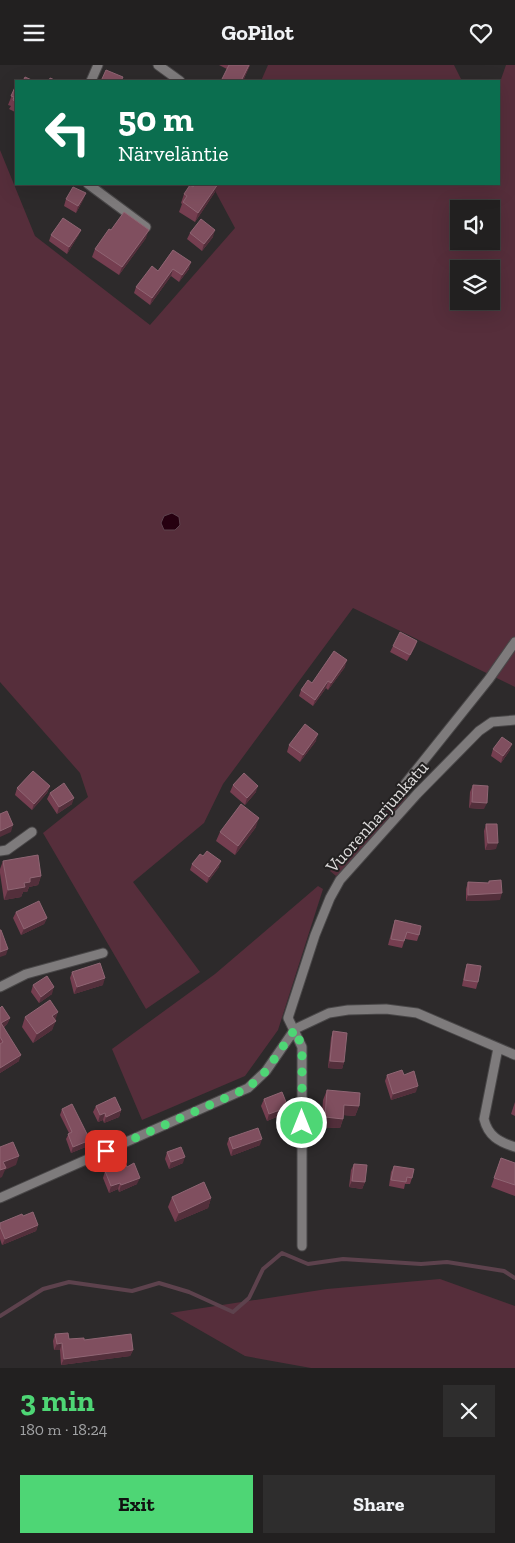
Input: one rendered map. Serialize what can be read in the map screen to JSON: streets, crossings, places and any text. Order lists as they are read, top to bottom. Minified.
{"streets":{"street":["Vuorenharjunkatu"]},"page":{"header":"GoPilot","turn":["50 m","Närveläntie"],"heading":["3 min","180 m · 18:24"],"buttons":["Exit","Share"]}}
